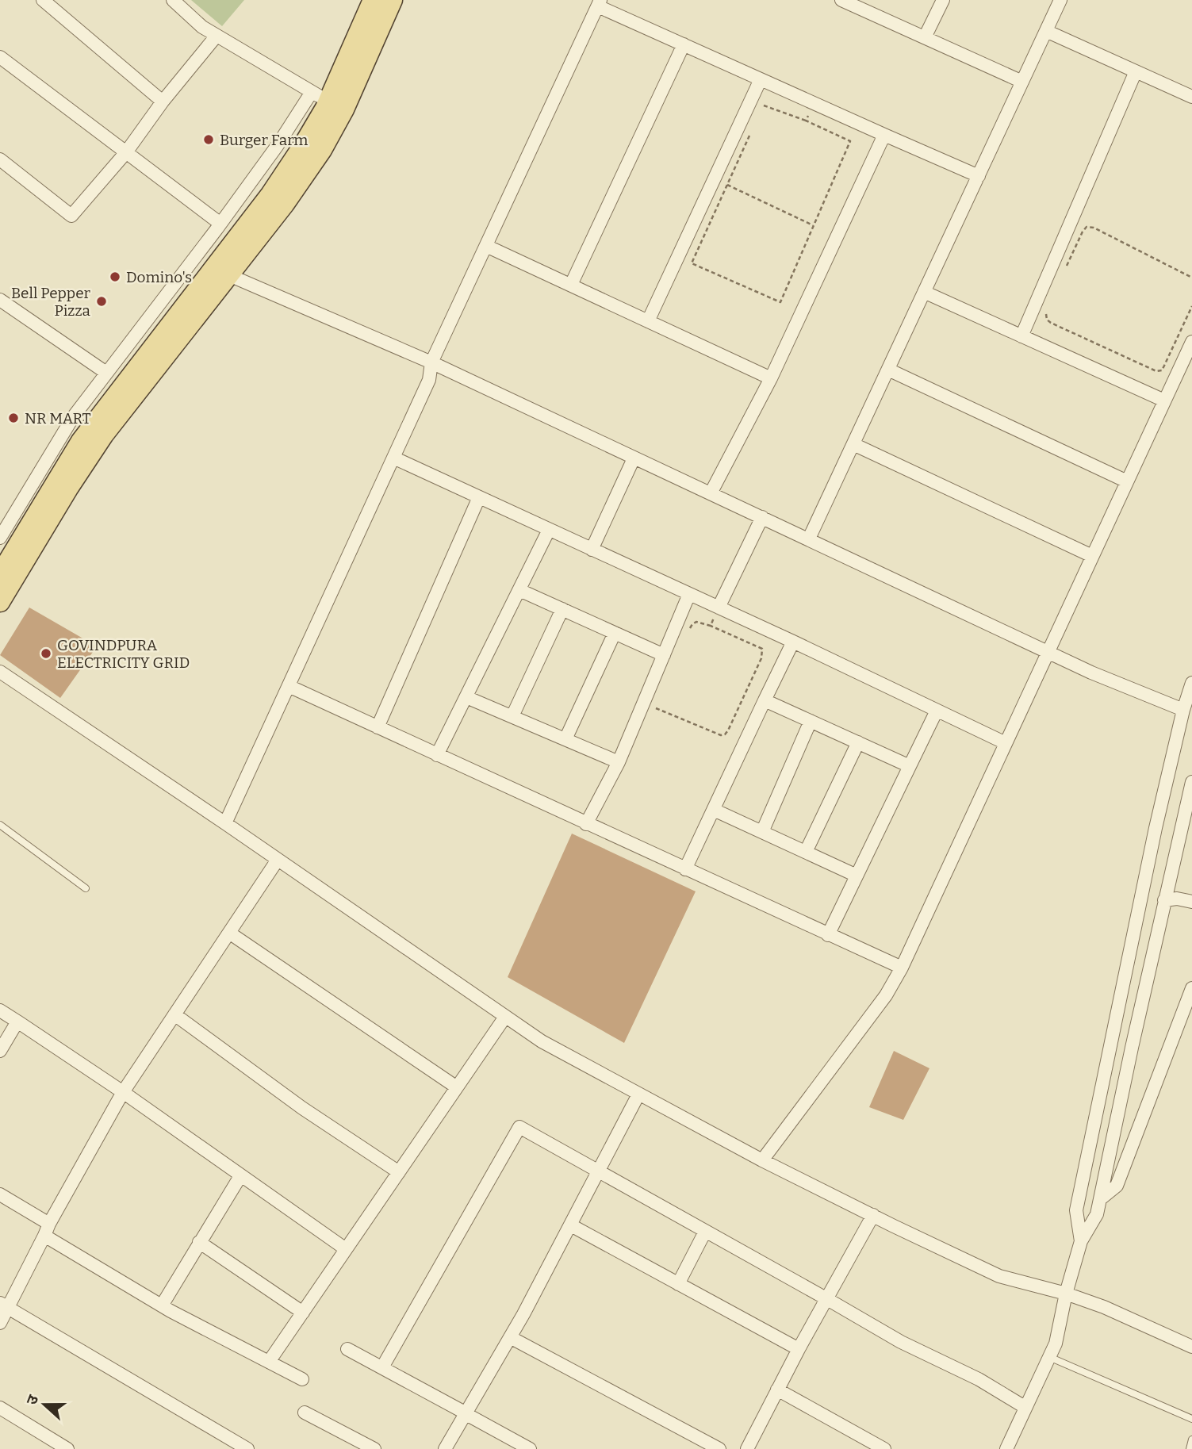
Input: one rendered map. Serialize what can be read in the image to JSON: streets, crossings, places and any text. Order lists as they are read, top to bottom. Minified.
{"places":["Burger Farm","Domino's","Bell Pepper Pizza","NR MART","GOVINDPURA ELECTRICITY GRID"],"north":"left"}
